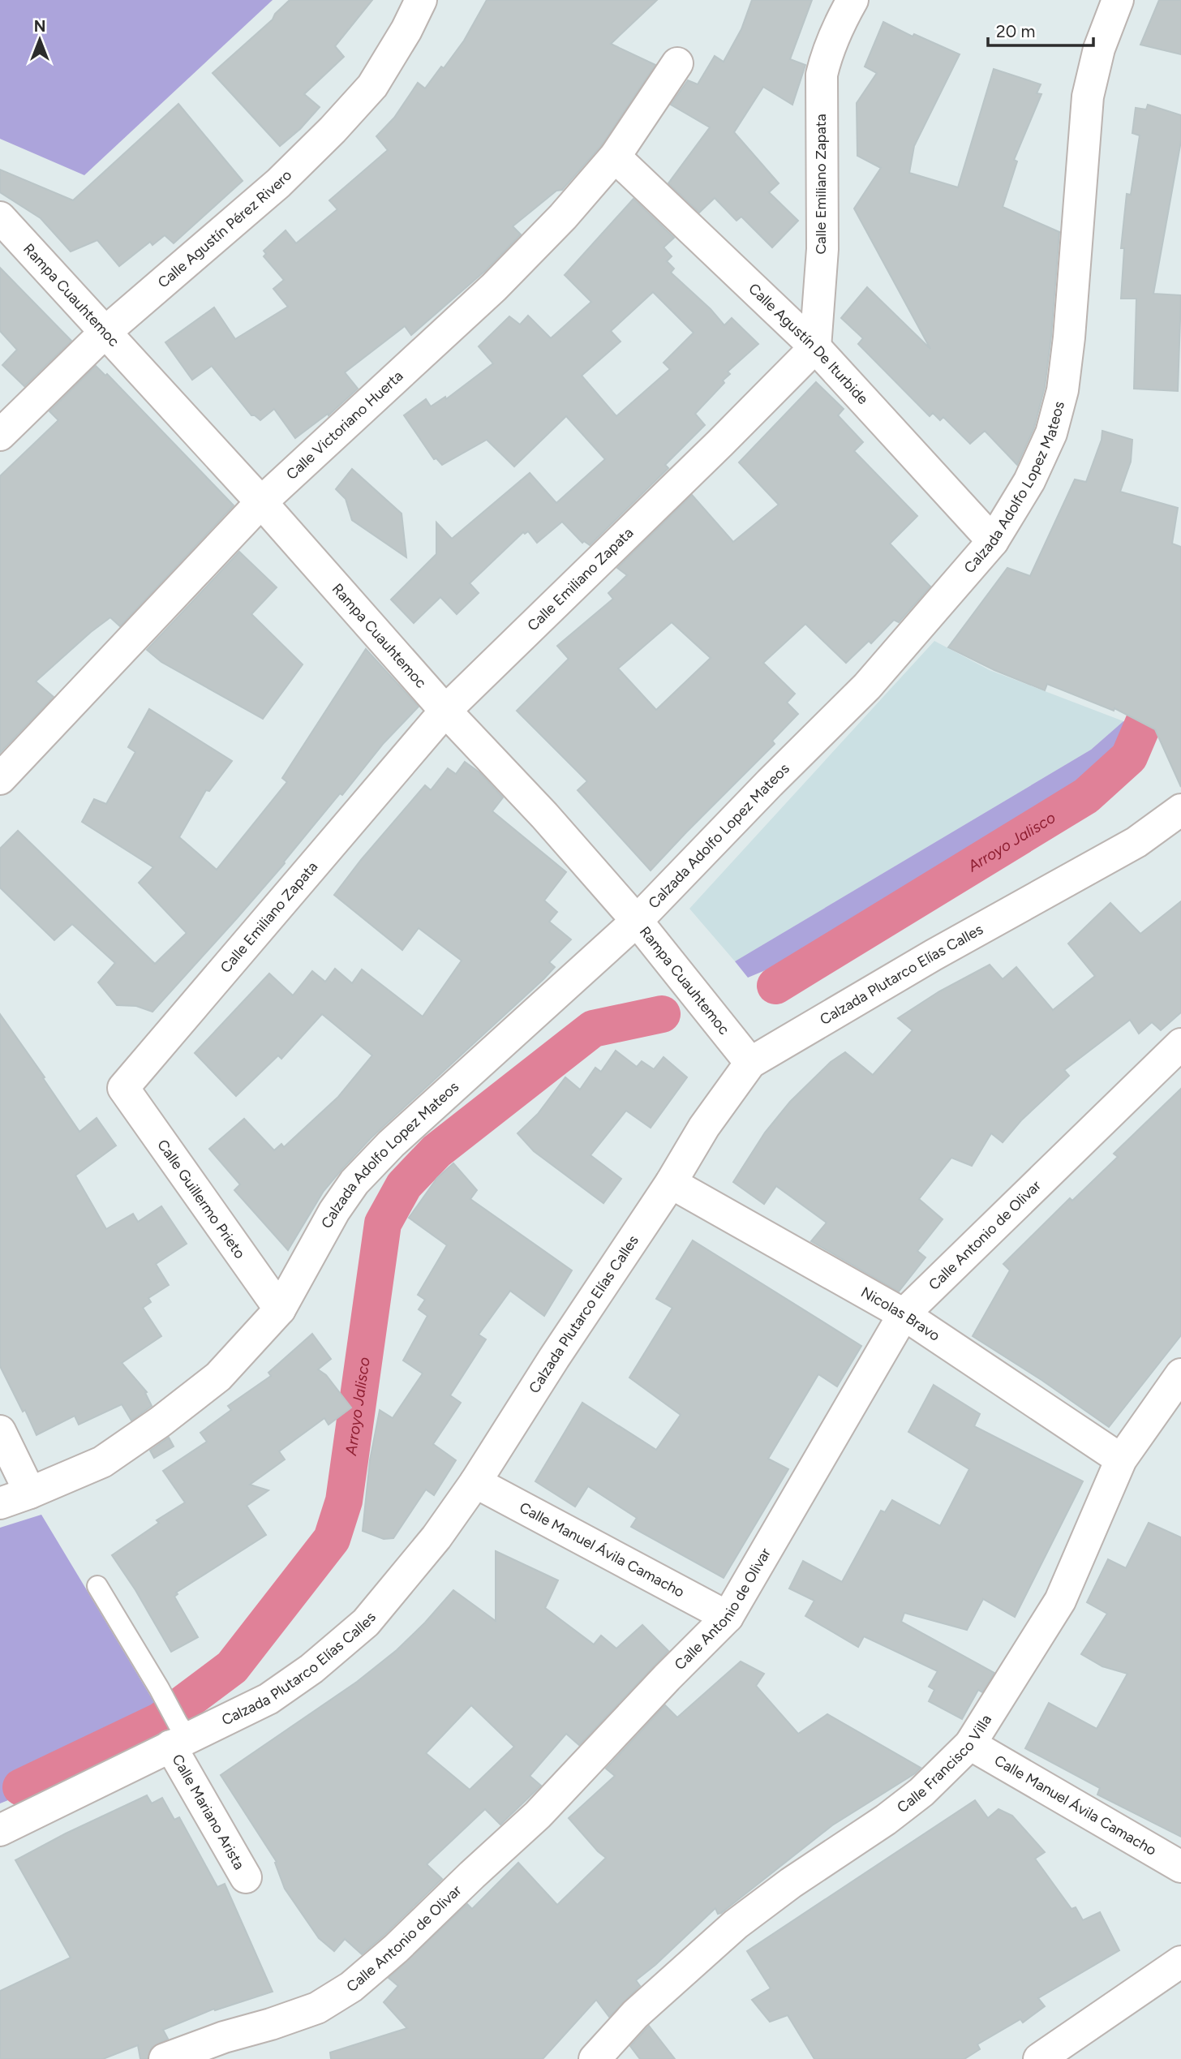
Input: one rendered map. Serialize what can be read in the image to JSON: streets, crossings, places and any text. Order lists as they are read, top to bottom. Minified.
{"streets":{"street":["Calle Emiliano Zapata","Calle Agustín Pérez Rivero","Rampa Cuauhtemoc","Calle Agustín De Iturbide","Calle Victoriano Huerta","Calzada Adolfo Lopez Mateos","Calzada Plutarco Elías Calles","Calle Guillermo Prieto","Calle Antonio de Olivar","Nicolas Bravo","Calle Manuel Ávila Camacho","Calle Francisco Villa","Calle Mariano Arista"]},"crossings":[["Calle Emiliano Zapata","Rampa Cuauhtemoc"],["Calle Emiliano Zapata","Calle Agustín De Iturbide"],["Calle Emiliano Zapata","Calle Guillermo Prieto"],["Calle Agustín Pérez Rivero","Rampa Cuauhtemoc"],["Rampa Cuauhtemoc","Calle Victoriano Huerta"],["Rampa Cuauhtemoc","Calzada Adolfo Lopez Mateos"],["Rampa Cuauhtemoc","Calzada Plutarco Elías Calles"],["Calle Agustín De Iturbide","Calle Victoriano Huerta"],["Calle Agustín De Iturbide","Calzada Adolfo Lopez Mateos"],["Calzada Adolfo Lopez Mateos","Calle Guillermo Prieto"],["Calzada Plutarco Elías Calles","Nicolas Bravo"],["Calzada Plutarco Elías Calles","Calle Manuel Ávila Camacho"],["Calzada Plutarco Elías Calles","Calle Mariano Arista"],["Calle Antonio de Olivar","Nicolas Bravo"],["Calle Antonio de Olivar","Calle Manuel Ávila Camacho"],["Nicolas Bravo","Calle Francisco Villa"],["Calle Manuel Ávila Camacho","Calle Francisco Villa"]],"water":["Arroyo Jalisco"],"scale_bar":"20 m","north":"top"}
